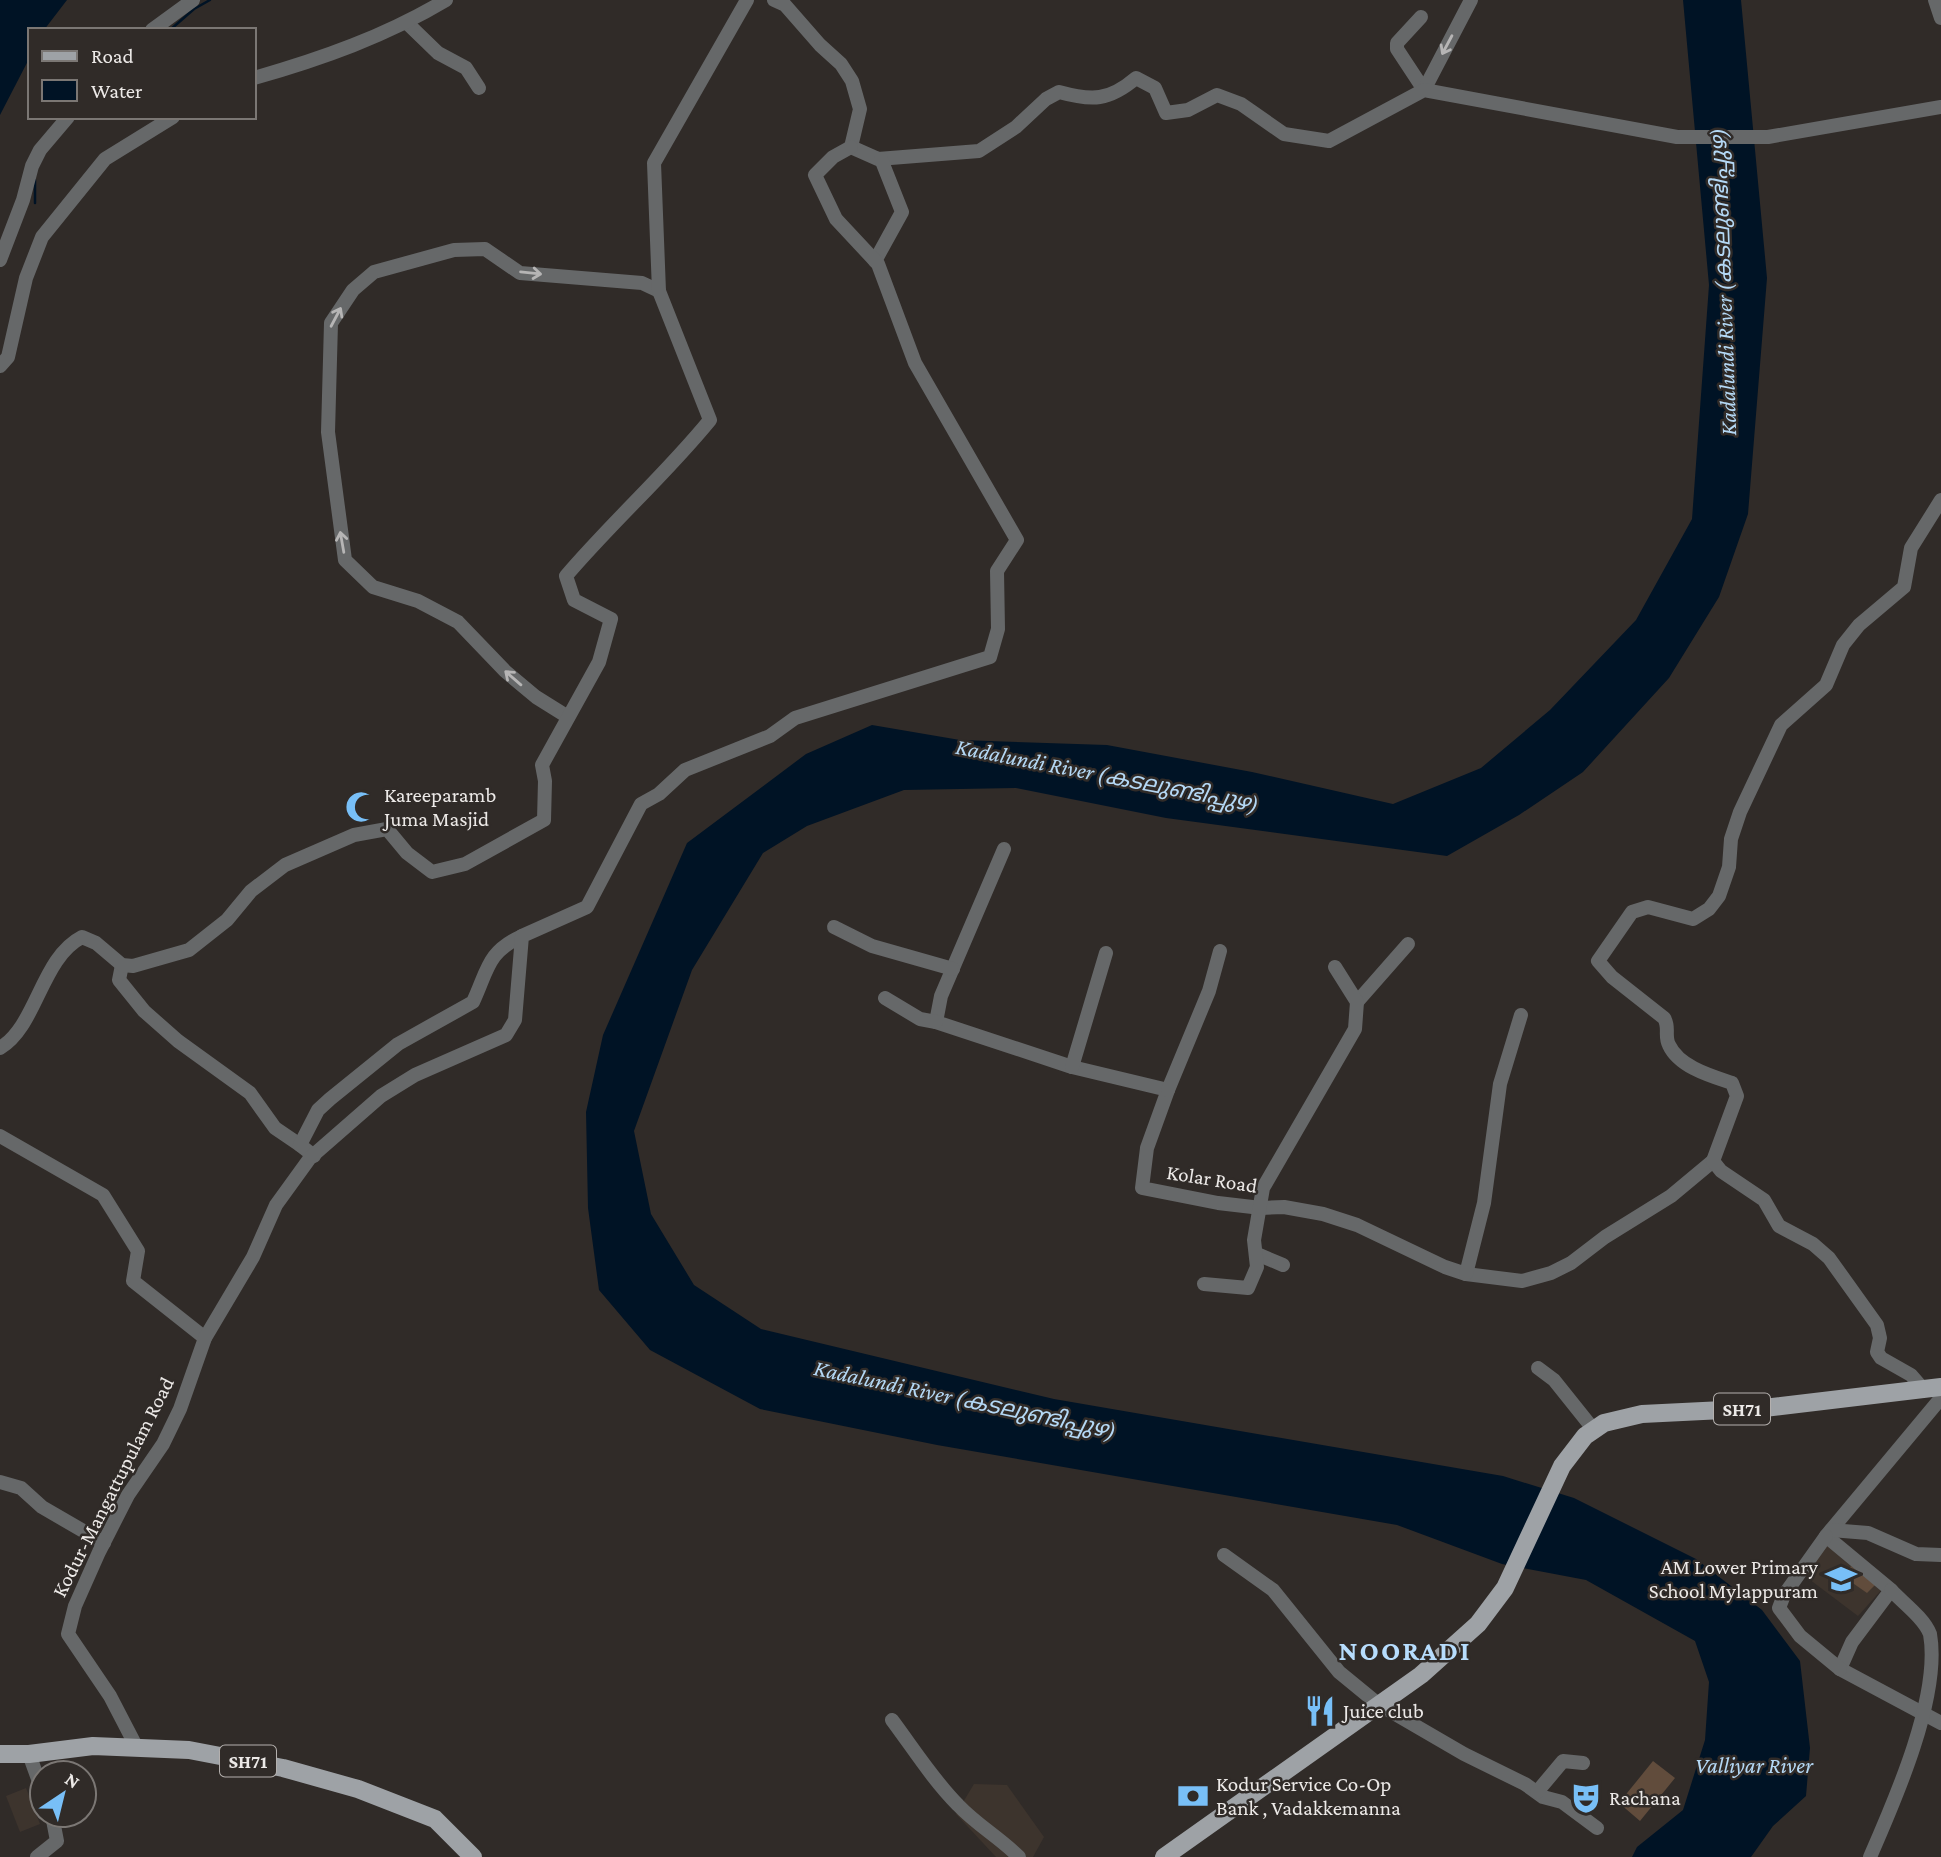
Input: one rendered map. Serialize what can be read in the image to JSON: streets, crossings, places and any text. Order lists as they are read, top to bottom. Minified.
{"streets":{"main road":["SH71"],"street":["Kolar Road","Kodur-Mangattupulam Road"]},"crossings":[["SH71","Kodur-Mangattupulam Road"]],"districts":["NOORADI"],"water":["Kadalundi River (കടലുണ്ടിപ്പുഴ)","Valliyar River"],"places":{"mosque":["Kareeparamb Juma Masjid"],"school or university":["AM Lower Primary School Mylappuram"],"restaurant":["Juice club"],"bank":["Kodur Service Co-Op Bank , Vadakkemanna"],"theatre":["Rachana"]},"legend":["Road","Water"],"north":"top right"}
